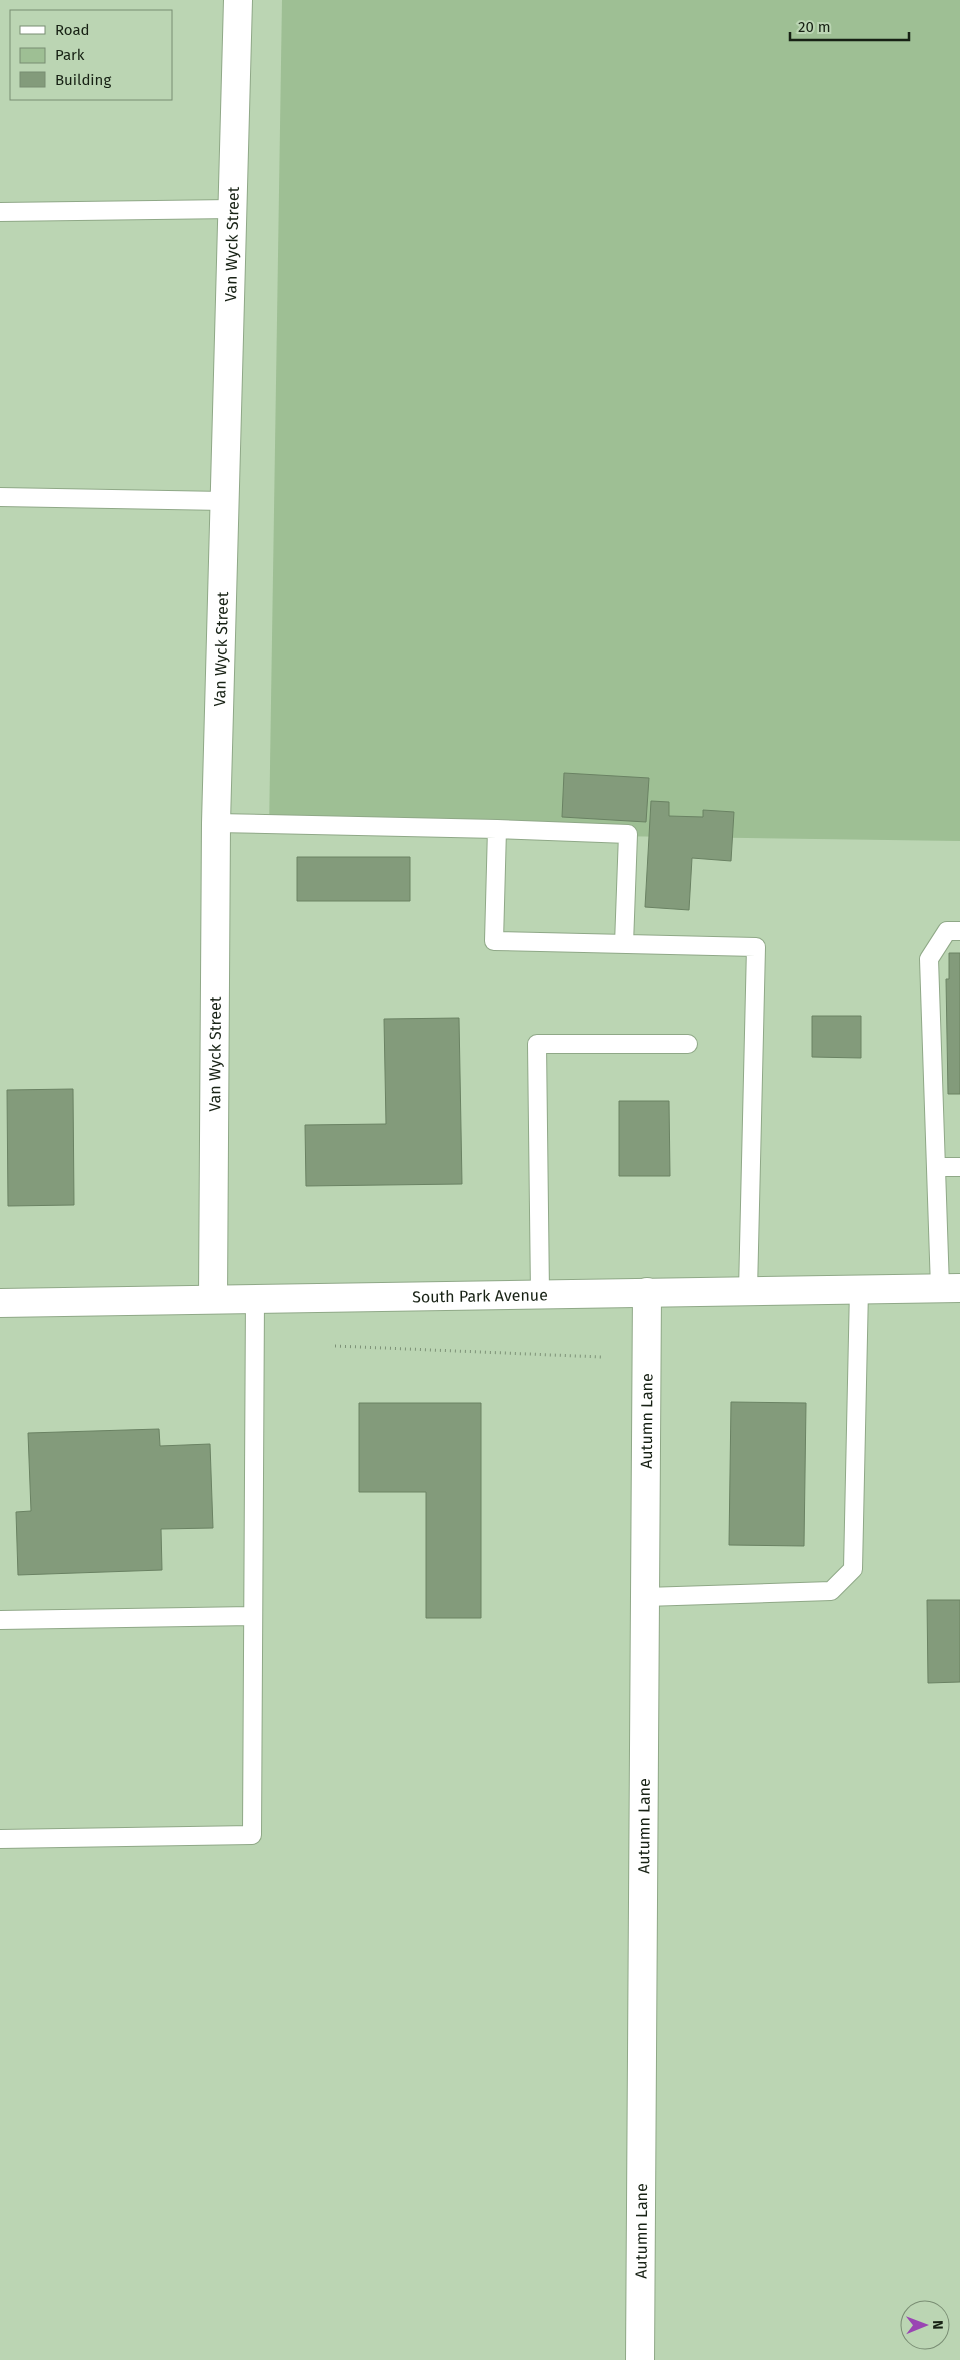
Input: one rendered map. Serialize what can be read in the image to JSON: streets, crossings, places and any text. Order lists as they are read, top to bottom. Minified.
{"streets":{"street":["Van Wyck Street","South Park Avenue","Autumn Lane"]},"crossings":[["Van Wyck Street","South Park Avenue"],["South Park Avenue","Autumn Lane"]],"legend":["Road","Park","Building"],"scale_bar":"20 m","north":"right"}
